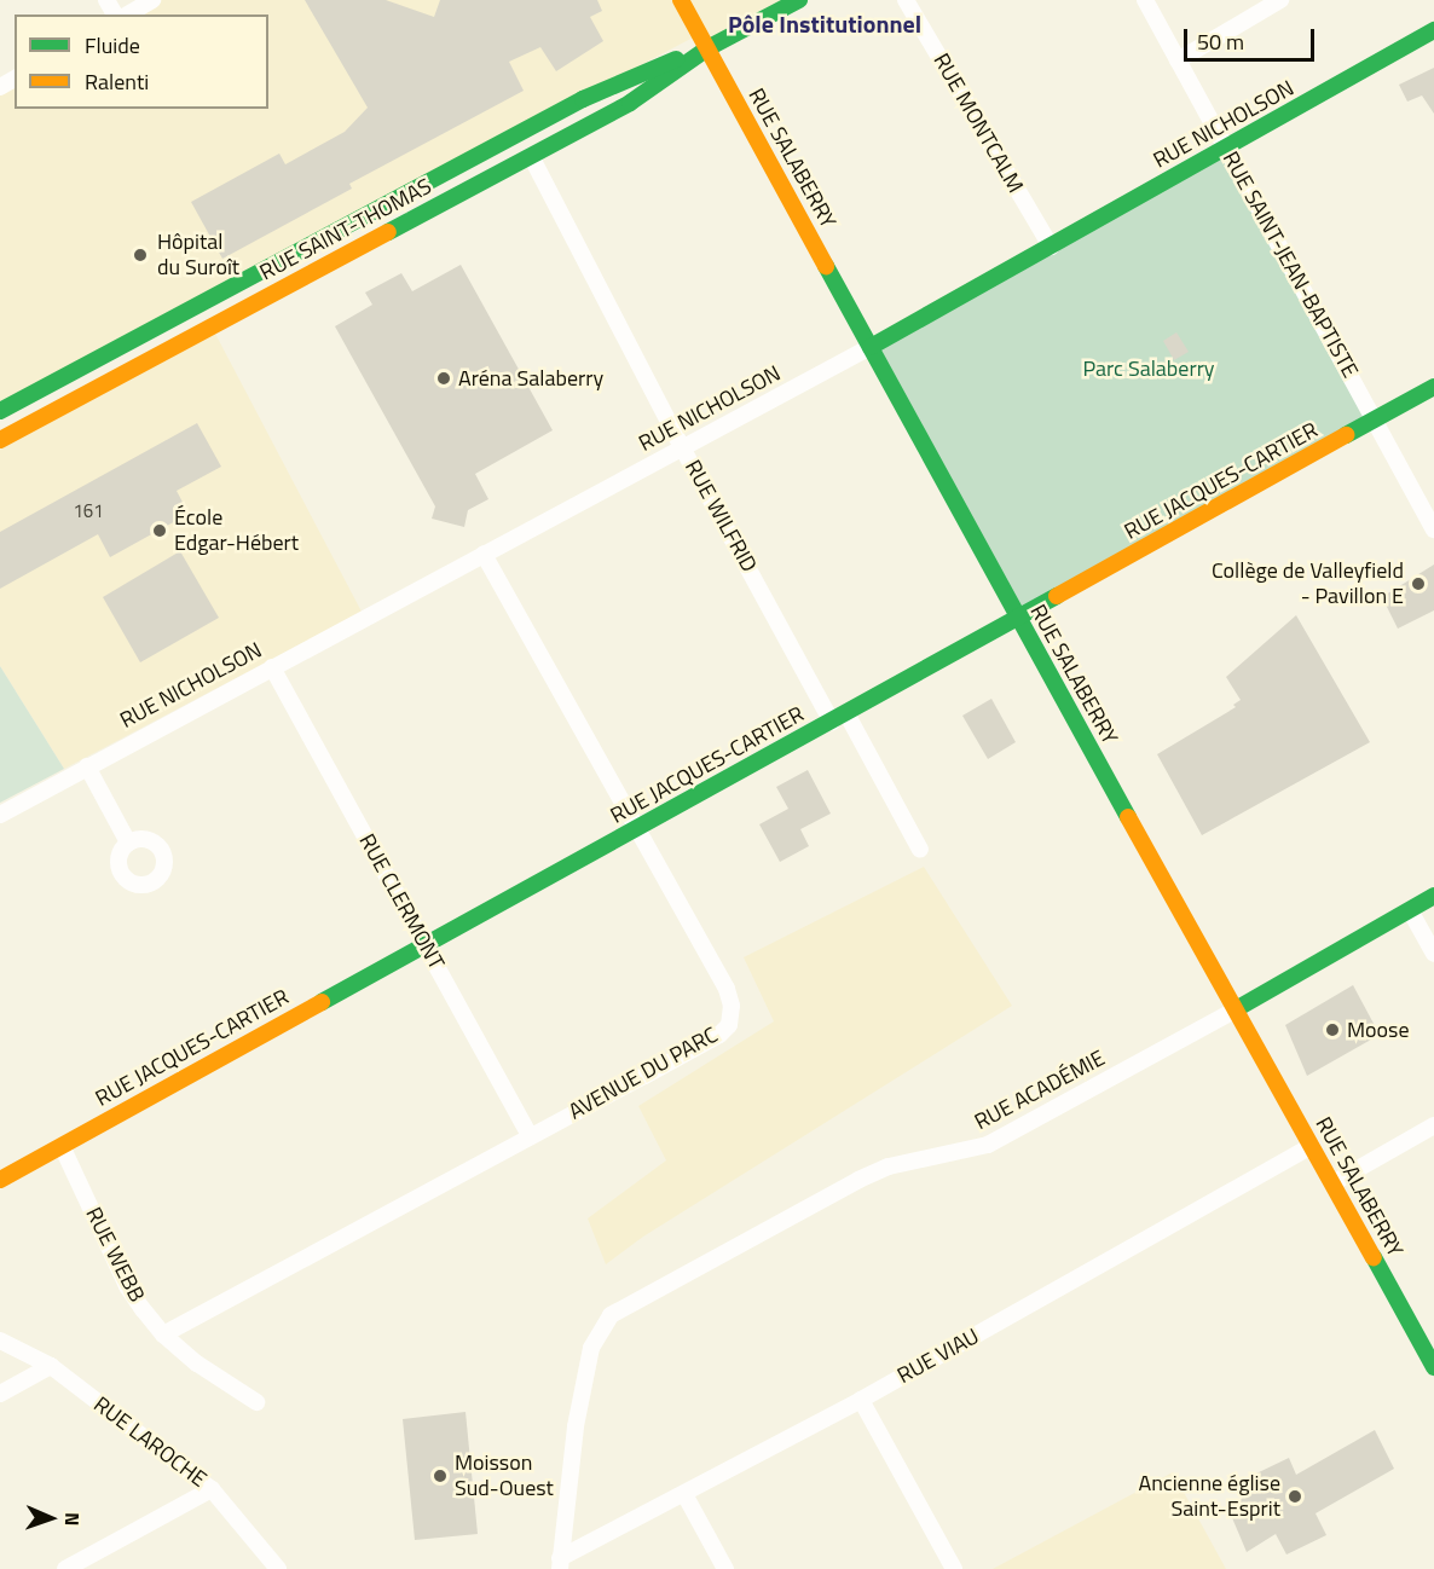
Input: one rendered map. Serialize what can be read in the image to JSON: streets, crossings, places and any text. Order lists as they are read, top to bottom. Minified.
{"streets":{"street":["RUE MONTCALM","RUE NICHOLSON","RUE SALABERRY","RUE SAINT-THOMAS","RUE SAINT-JEAN-BAPTISTE","RUE JACQUES-CARTIER","RUE WILFRID","RUE CLERMONT","AVENUE DU PARC","RUE ACADÉMIE","RUE WEBB","RUE VIAU","RUE LAROCHE"]},"crossings":[["RUE MONTCALM","RUE NICHOLSON"],["RUE NICHOLSON","RUE SALABERRY"],["RUE NICHOLSON","RUE SAINT-JEAN-BAPTISTE"],["RUE NICHOLSON","RUE WILFRID"],["RUE NICHOLSON","RUE CLERMONT"],["RUE NICHOLSON","AVENUE DU PARC"],["RUE SALABERRY","RUE SAINT-THOMAS"],["RUE SALABERRY","RUE JACQUES-CARTIER"],["RUE SALABERRY","RUE ACADÉMIE"],["RUE SALABERRY","RUE VIAU"],["RUE SAINT-THOMAS","RUE WILFRID"],["RUE SAINT-JEAN-BAPTISTE","RUE JACQUES-CARTIER"],["RUE JACQUES-CARTIER","RUE WILFRID"],["RUE JACQUES-CARTIER","RUE CLERMONT"],["RUE JACQUES-CARTIER","AVENUE DU PARC"],["RUE JACQUES-CARTIER","RUE WEBB"],["RUE CLERMONT","AVENUE DU PARC"],["AVENUE DU PARC","RUE WEBB"],["RUE ACADÉMIE","RUE VIAU"]],"districts":["Pôle Institutionnel"],"parks":["Parc Salaberry"],"places":["Hôpital du Suroît","Aréna Salaberry","École Edgar-Hébert","Collège de Valleyfield - Pavillon E","Moose","Moisson Sud-Ouest","Ancienne église Saint-Esprit"],"house_numbers":["161"],"legend":["Fluide","Ralenti"],"scale_bar":"50 m","north":"right"}
